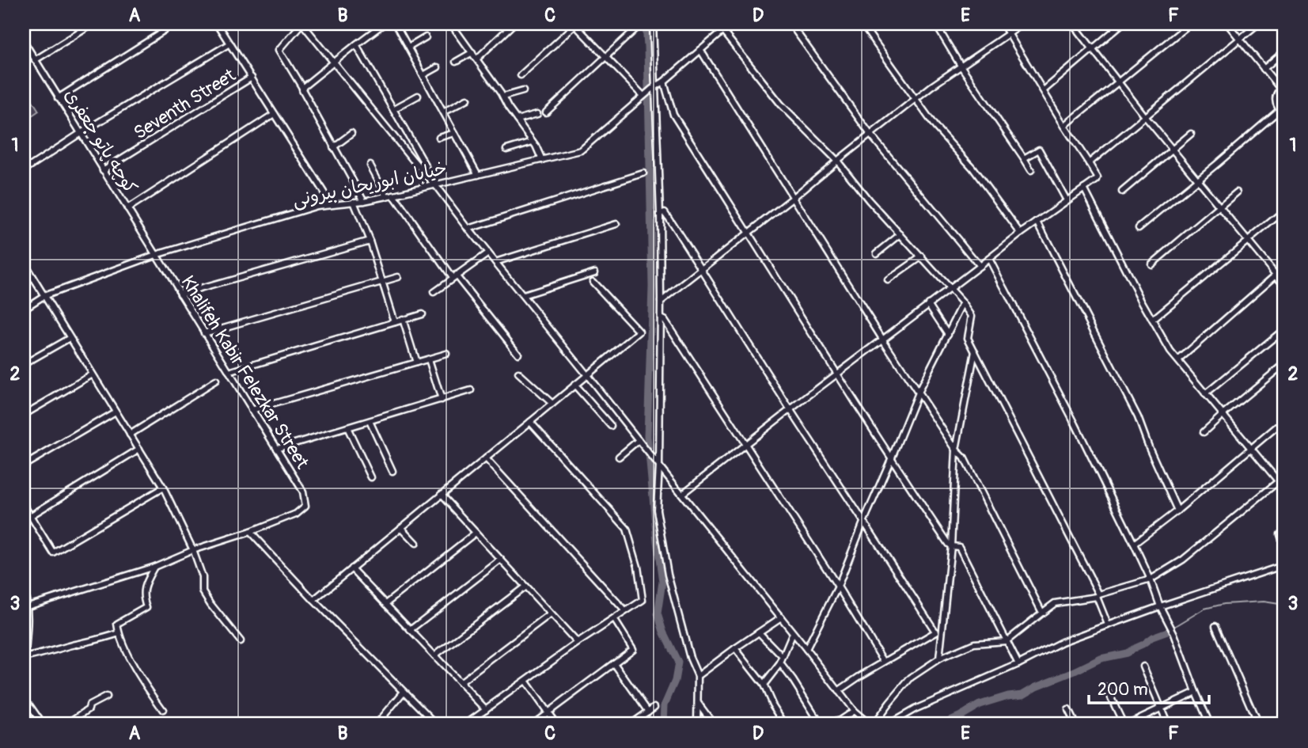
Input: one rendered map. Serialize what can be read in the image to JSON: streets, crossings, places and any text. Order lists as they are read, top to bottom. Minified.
{"streets":{"street":["Seventh Street","کوچه پاتو جعفری","خیابان ابوریحان بیرونی","Khalifeh Kabir Felezkar Street"]},"crossings":[["Seventh Street","کوچه پاتو جعفری"],["کوچه پاتو جعفری","خیابان ابوریحان بیرونی"],["کوچه پاتو جعفری","Khalifeh Kabir Felezkar Street"],["خیابان ابوریحان بیرونی","Khalifeh Kabir Felezkar Street"]],"scale_bar":"200 m","grid":{"columns":["A","B","C","D","E","F"],"rows":["1","2","3"]}}
